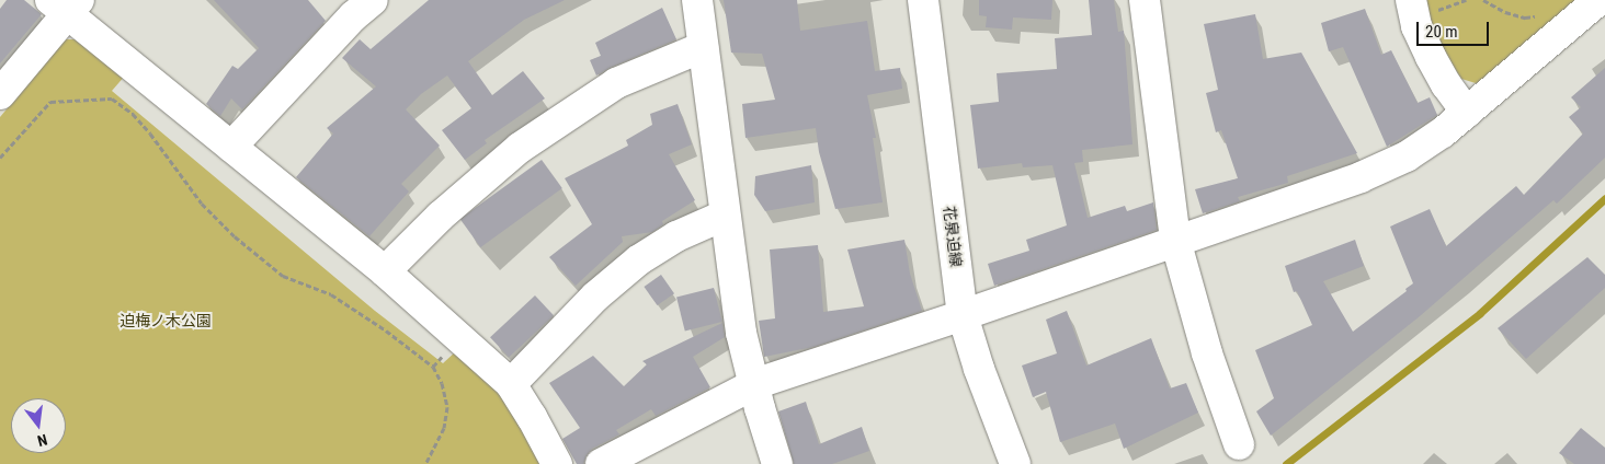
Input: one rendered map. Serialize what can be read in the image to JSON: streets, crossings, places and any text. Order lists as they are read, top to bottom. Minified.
{"streets":{"street":["花泉迫線"]},"parks":["迫梅ノ木公園"],"scale_bar":"20 m","north":"bottom"}
